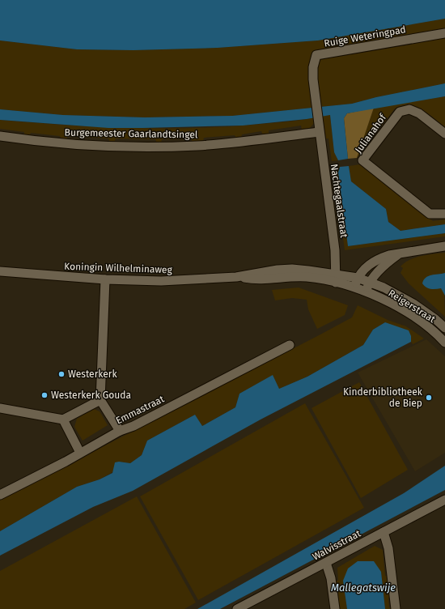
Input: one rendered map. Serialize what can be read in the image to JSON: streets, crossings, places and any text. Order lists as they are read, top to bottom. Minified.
{"streets":{"street":["Ruige Weteringpad","Burgemeester Gaarlandtsingel","Julianahof","Nachtegaalstraat","Koningin Wilhelminaweg","Reigerstraat","Emmastraat","Walvisstraat"]},"crossings":[["Ruige Weteringpad","Nachtegaalstraat"],["Burgemeester Gaarlandtsingel","Nachtegaalstraat"],["Nachtegaalstraat","Koningin Wilhelminaweg"],["Koningin Wilhelminaweg","Reigerstraat"]],"water":["Mallegatswije"],"places":["Westerkerk","Westerkerk Gouda","Kinderbibliotheek de Biep"]}
